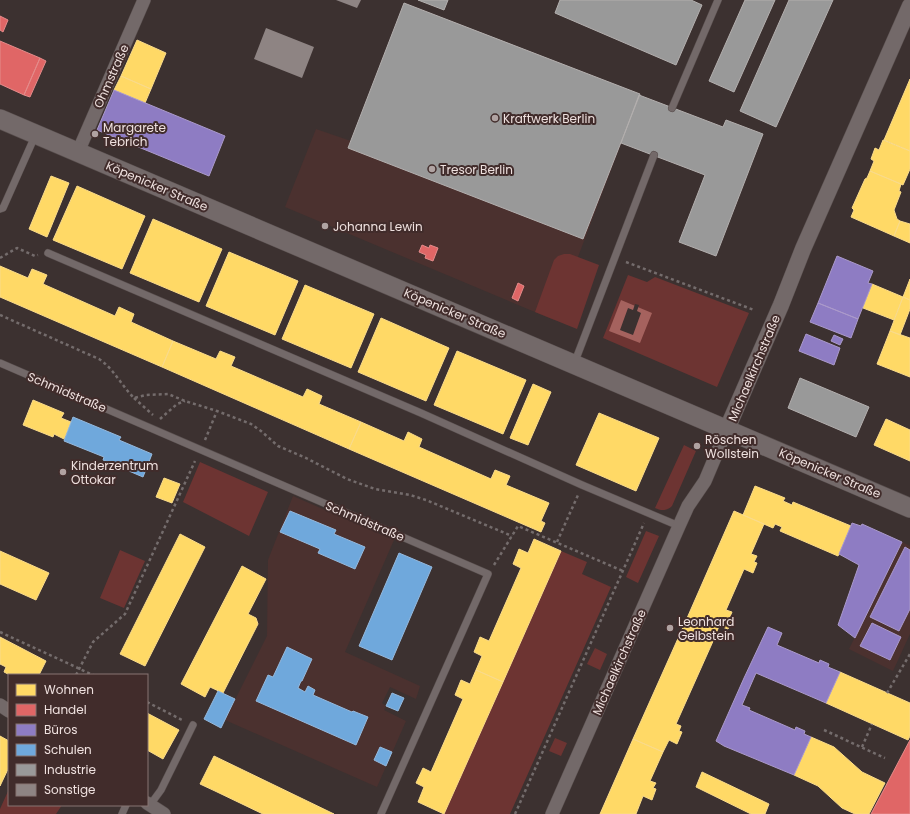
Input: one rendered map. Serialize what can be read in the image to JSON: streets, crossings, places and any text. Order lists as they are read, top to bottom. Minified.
{"streets":{"main road":["Köpenicker Straße"],"street":["Ohmstraße","Michaelkirchstraße"],"lane":["Schmidstraße"]},"crossings":[["Ohmstraße","Köpenicker Straße"],["Köpenicker Straße","Michaelkirchstraße"]],"places":["Kraftwerk Berlin","Margarete Tebrich","Tresor Berlin","Johanna Lewin","Röschen Wollstein","Kinderzentrum Ottokar","Leonhard Gelbstein"],"legend":["Wohnen","Handel","Büros","Schulen","Industrie","Sonstige"]}
